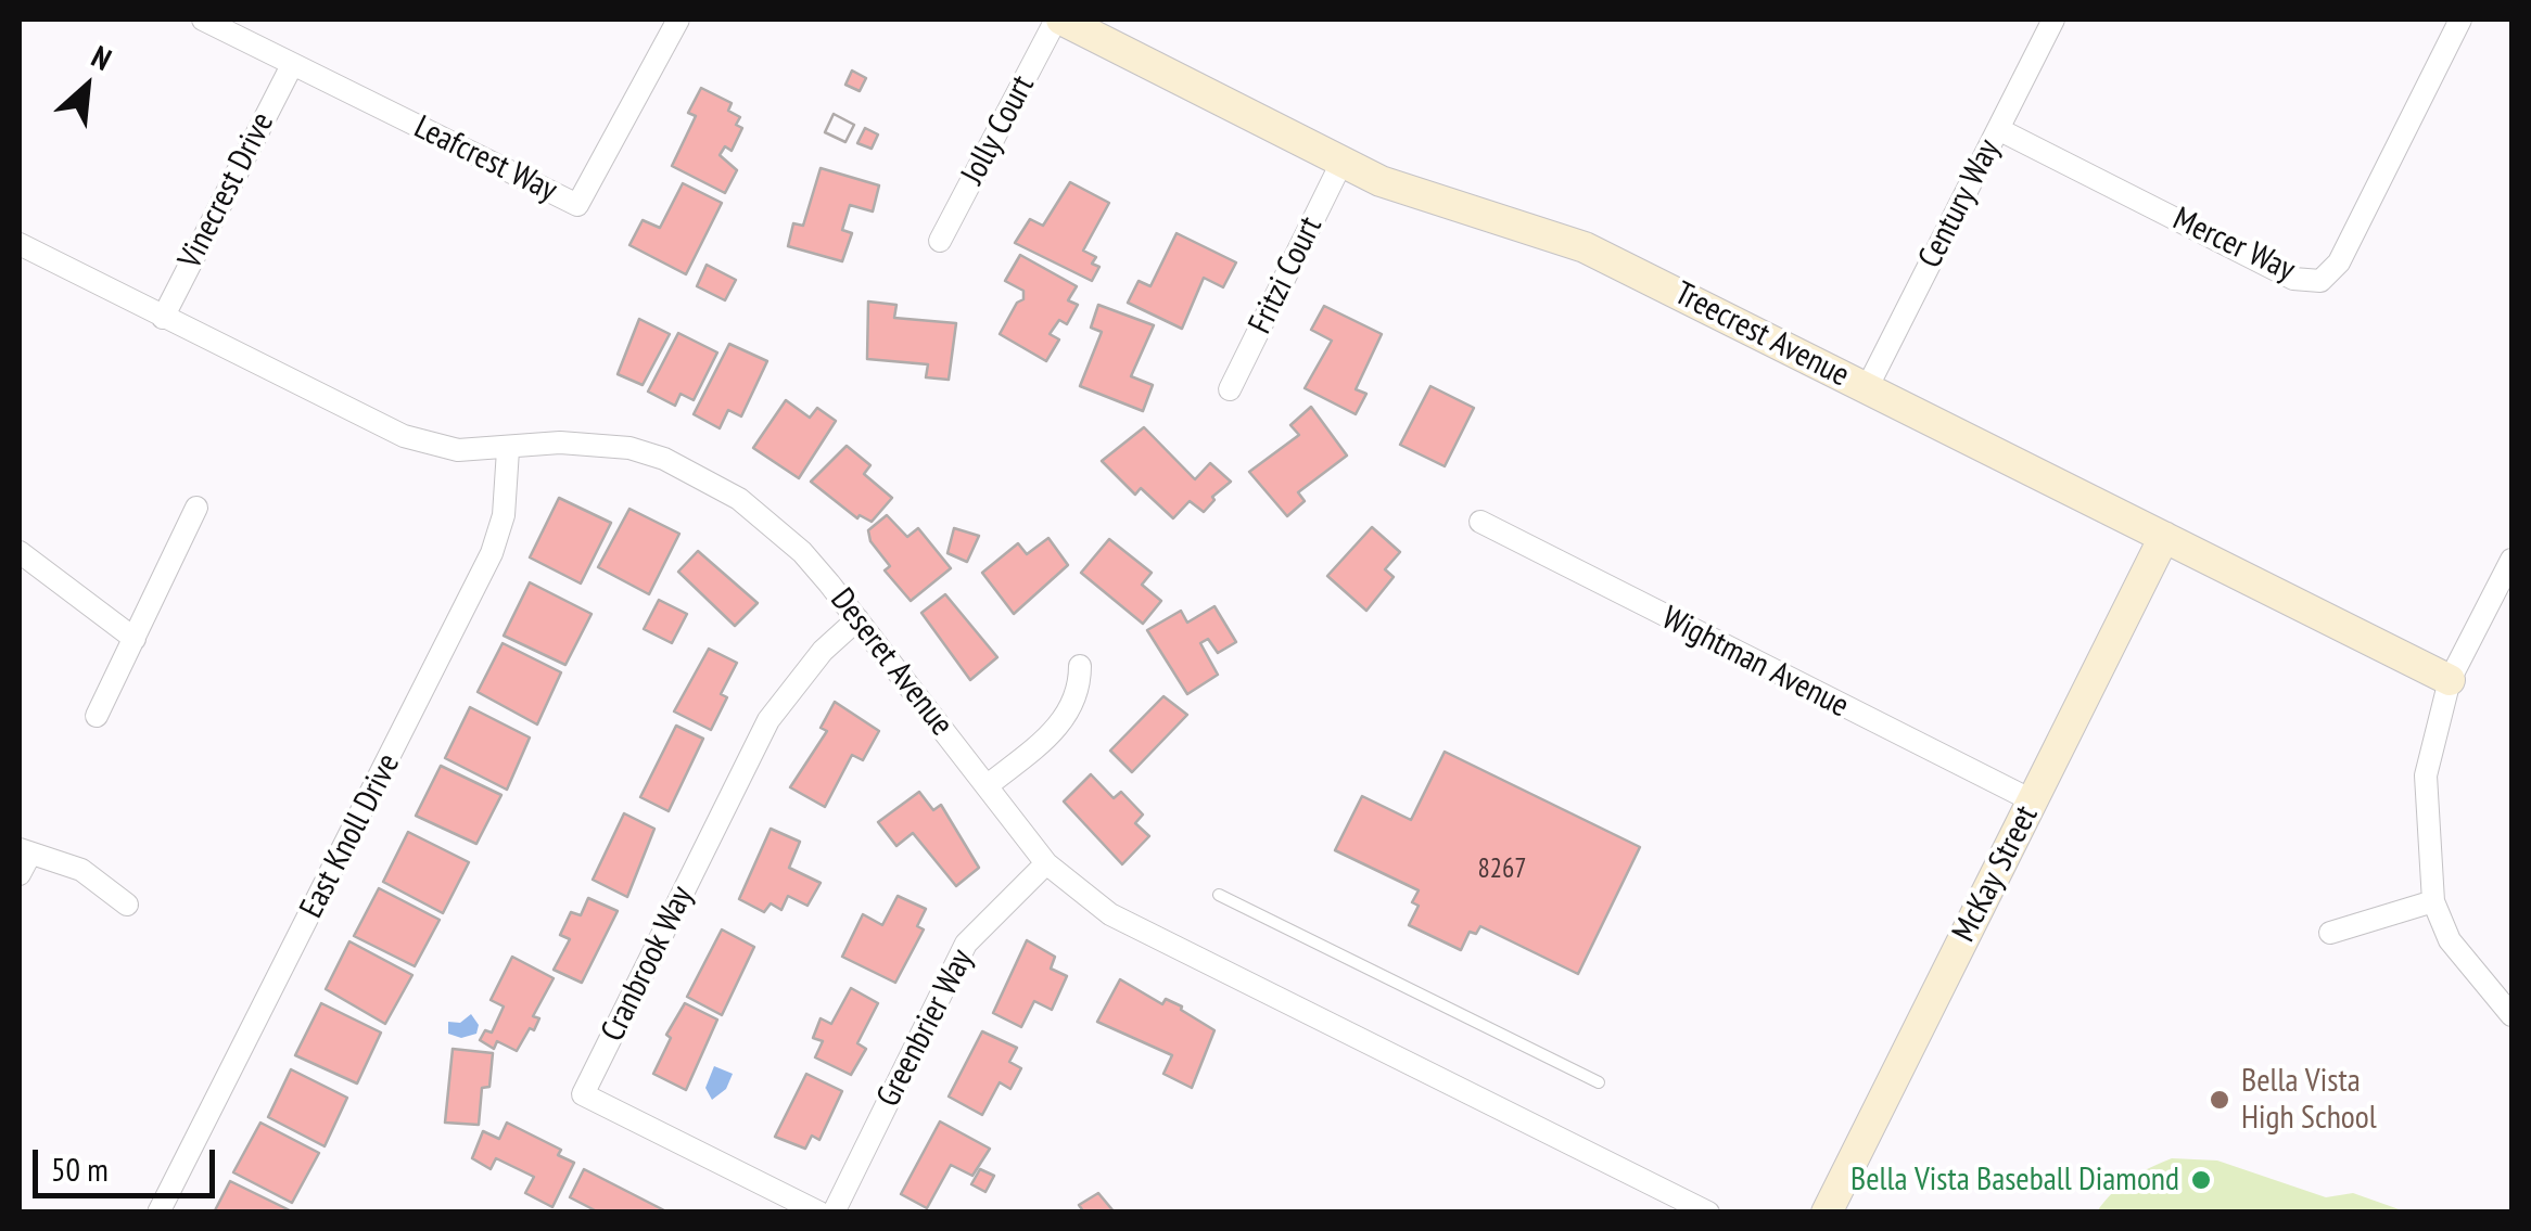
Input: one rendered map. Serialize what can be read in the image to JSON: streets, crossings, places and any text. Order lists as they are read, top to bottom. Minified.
{"streets":{"street":["Jolly Court","Leafcrest Way","Vinecrest Drive","Century Way","Mercer Way","Fritzi Court","Treecrest Avenue","Deseret Avenue","Wightman Avenue","East Knoll Drive","McKay Street","Cranbrook Way","Greenbrier Way"]},"crossings":[["Jolly Court","Treecrest Avenue"],["Leafcrest Way","Vinecrest Drive"],["Vinecrest Drive","Deseret Avenue"],["Century Way","Mercer Way"],["Century Way","Treecrest Avenue"],["Fritzi Court","Treecrest Avenue"],["Treecrest Avenue","McKay Street"],["Deseret Avenue","East Knoll Drive"],["Deseret Avenue","Cranbrook Way"],["Deseret Avenue","Greenbrier Way"],["Wightman Avenue","McKay Street"]],"places":["Bella Vista High School","Bella Vista Baseball Diamond"],"house_numbers":["8267"],"scale_bar":"50 m","north":"top right"}
